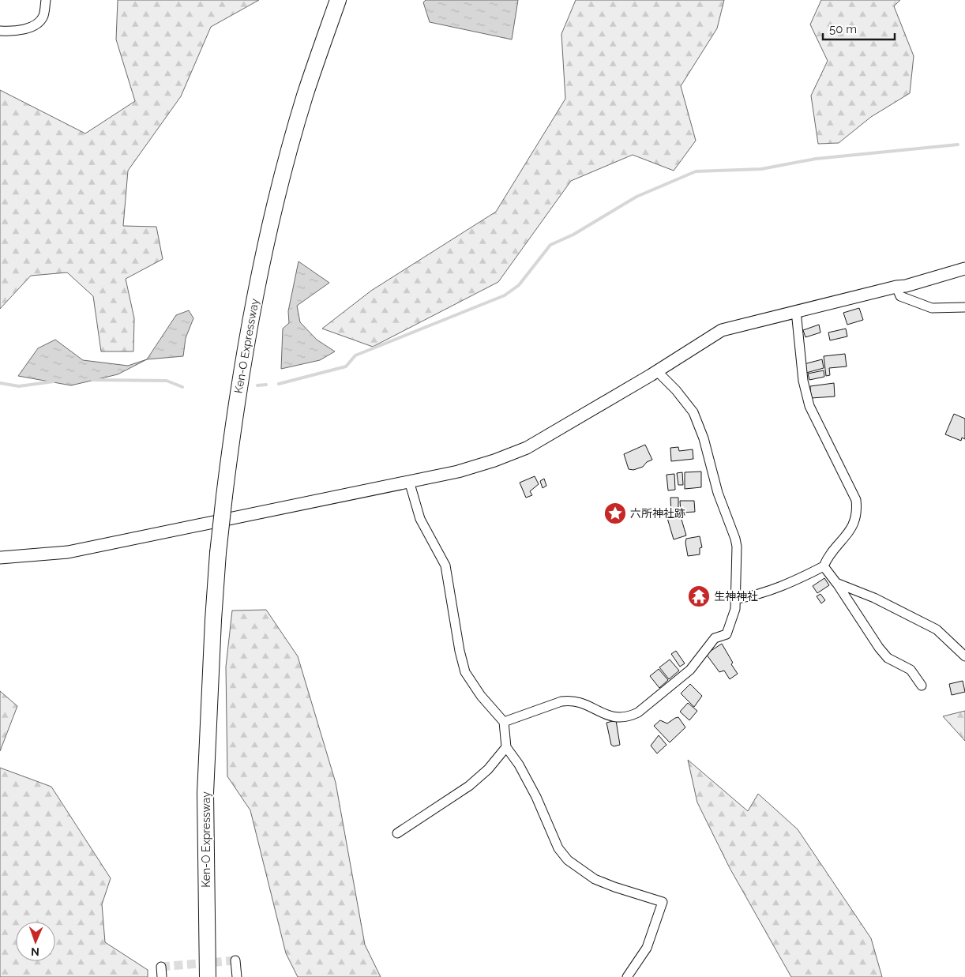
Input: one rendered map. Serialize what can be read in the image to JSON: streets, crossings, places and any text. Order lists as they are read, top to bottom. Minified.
{"streets":{"highway":["Ken-O Expressway"]},"places":{"place":["六所神社跡"],"temple":["生神神社"]},"scale_bar":"50 m","north":"bottom"}
